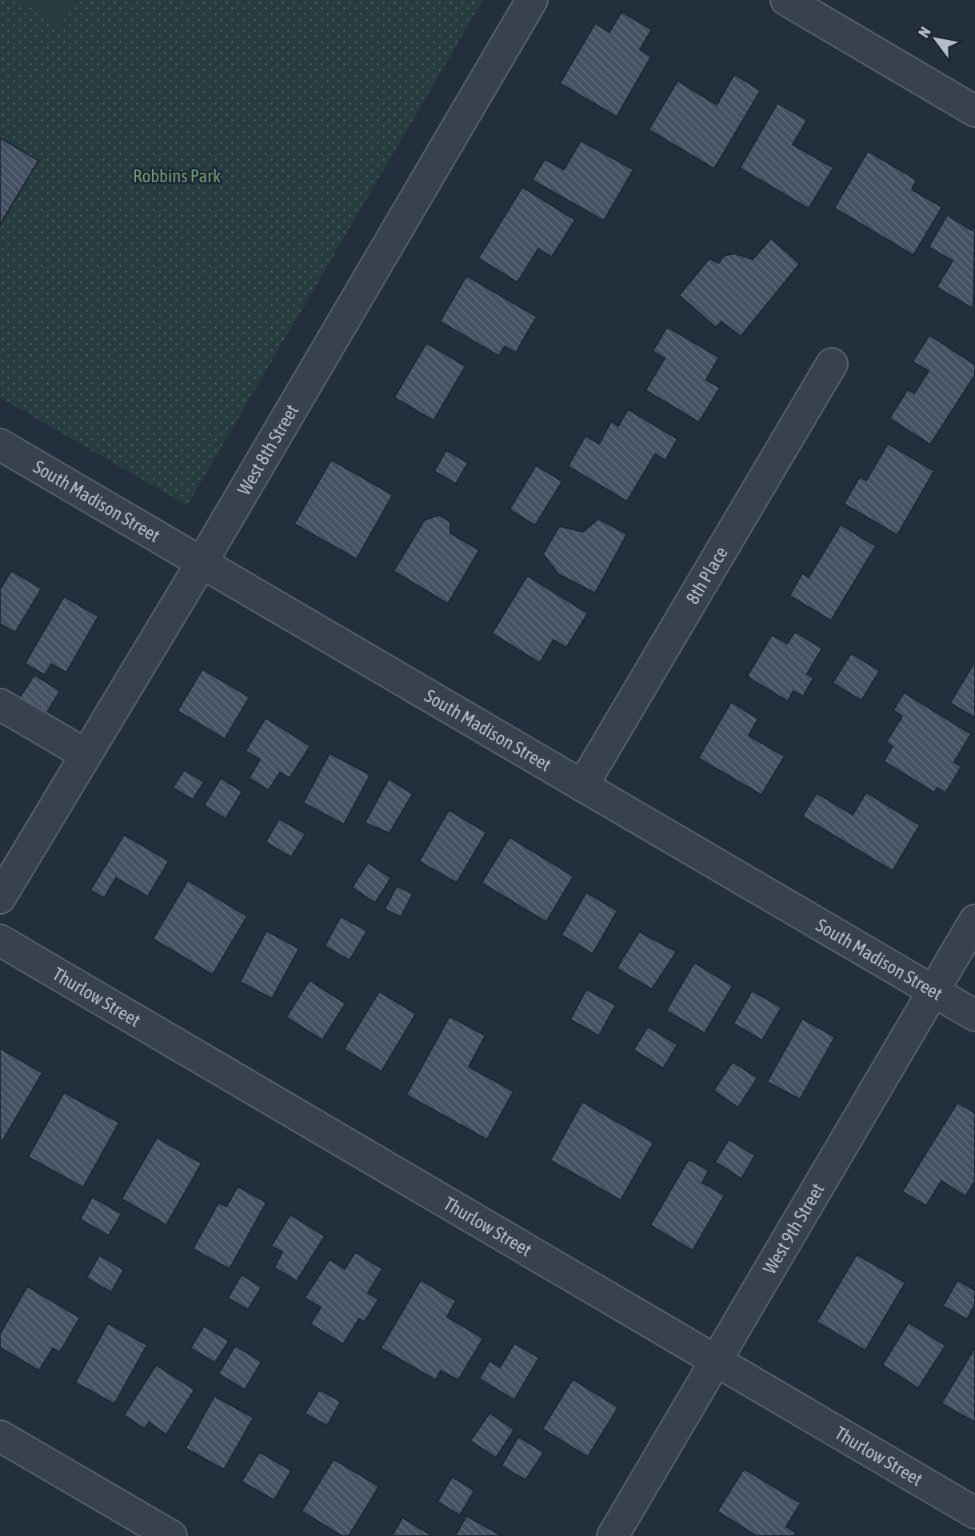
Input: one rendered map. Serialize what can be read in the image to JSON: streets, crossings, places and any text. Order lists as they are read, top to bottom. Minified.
{"streets":{"street":["West 8th Street","South Madison Street","8th Place","Thurlow Street","West 9th Street"]},"crossings":[["West 8th Street","South Madison Street"],["South Madison Street","8th Place"],["South Madison Street","West 9th Street"],["Thurlow Street","West 9th Street"]],"parks":["Robbins Park"],"north":"top left"}
